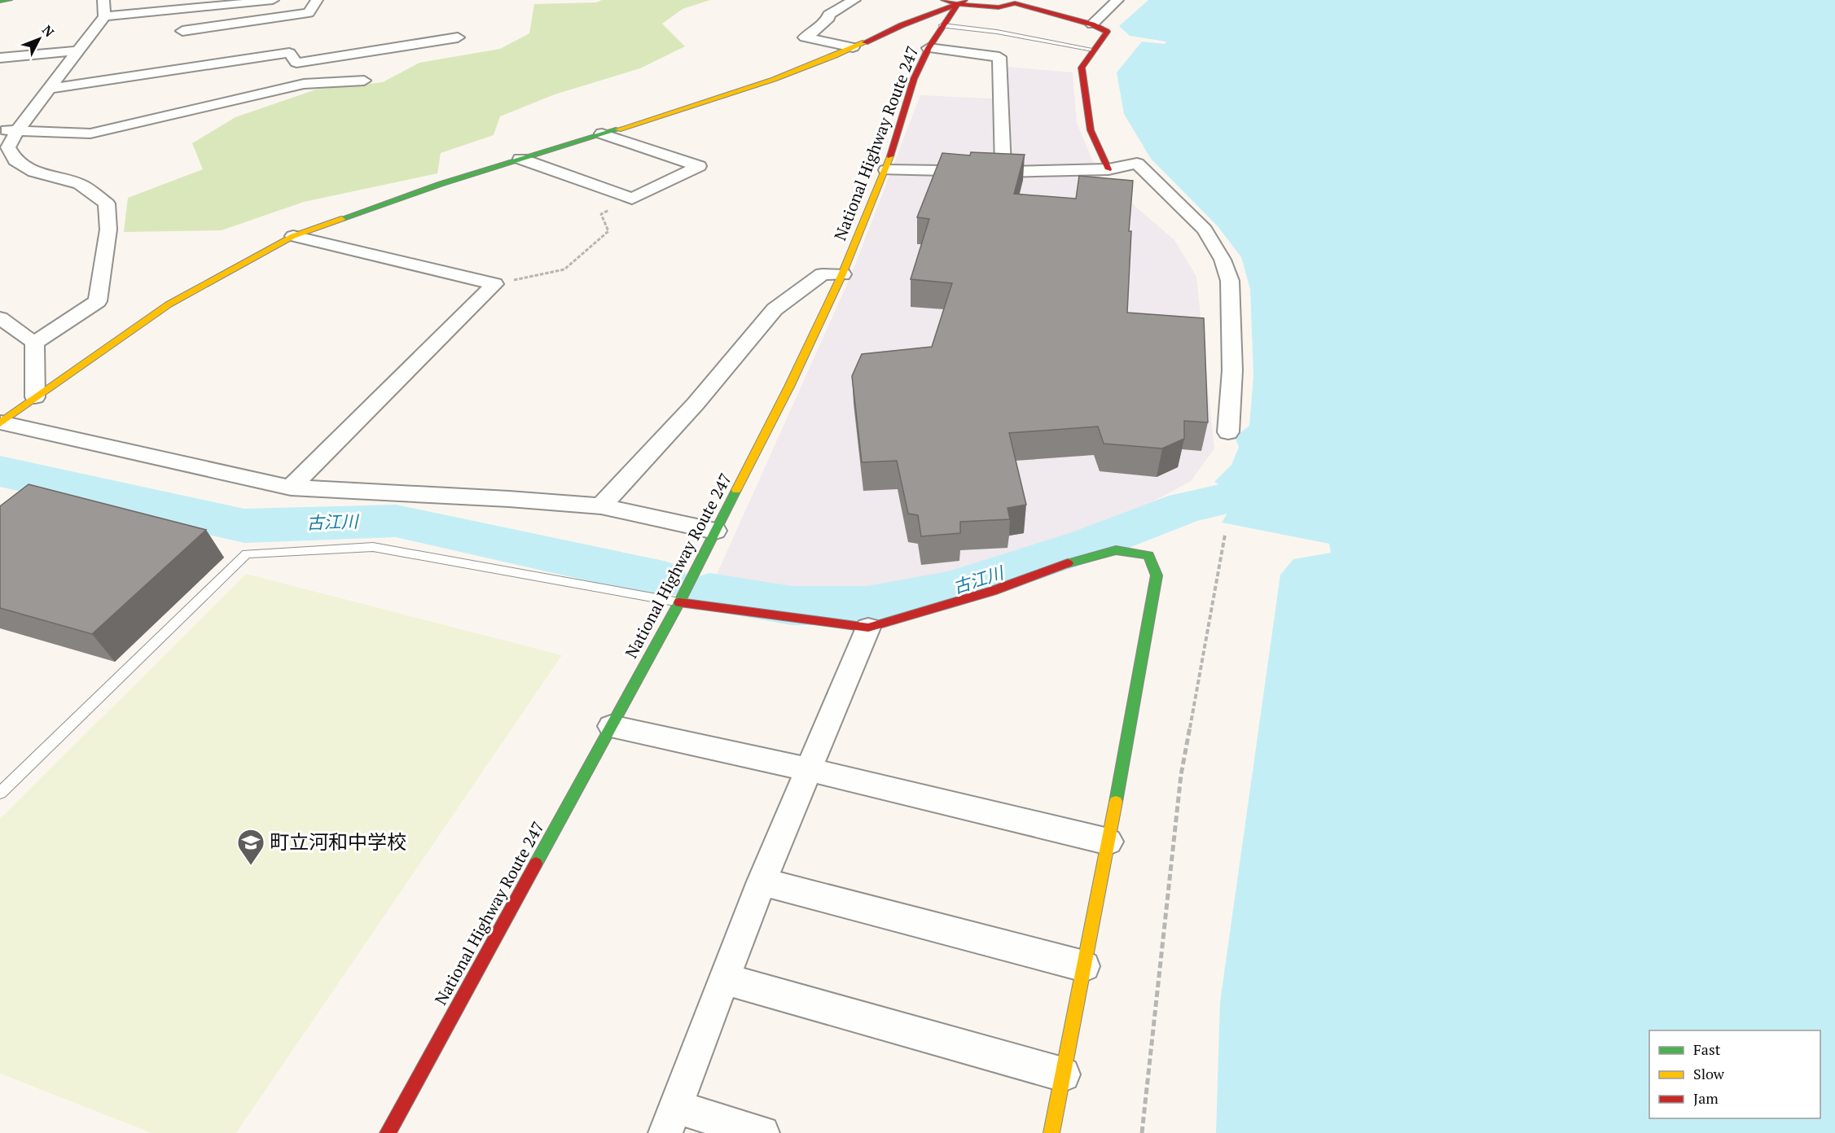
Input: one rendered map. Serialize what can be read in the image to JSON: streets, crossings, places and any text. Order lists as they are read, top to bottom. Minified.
{"streets":{"main road":["National Highway Route 247"]},"water":["古江川"],"places":{"school or university":["町立河和中学校"]},"legend":["Fast","Slow","Jam"],"north":"top right"}
